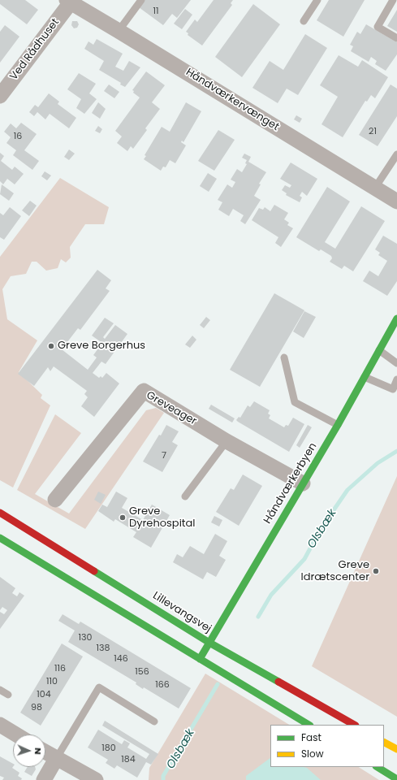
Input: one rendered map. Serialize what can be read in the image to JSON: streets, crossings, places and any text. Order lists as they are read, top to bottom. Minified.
{"streets":{"street":["Ved Rådhuset","Håndværkervænget","Greveager","Håndværkerbyen","Lillevangsvej"]},"crossings":[["Ved Rådhuset","Håndværkervænget"],["Greveager","Håndværkerbyen"],["Håndværkerbyen","Lillevangsvej"]],"water":["Olsbæk"],"places":["Greve Borgerhus","Greve Dyrehospital","Greve Idrætscenter"],"house_numbers":["11","21","16","7","130","138","146","116","156","110","166","104","98","180","184"],"legend":["Fast","Slow"],"north":"right"}
